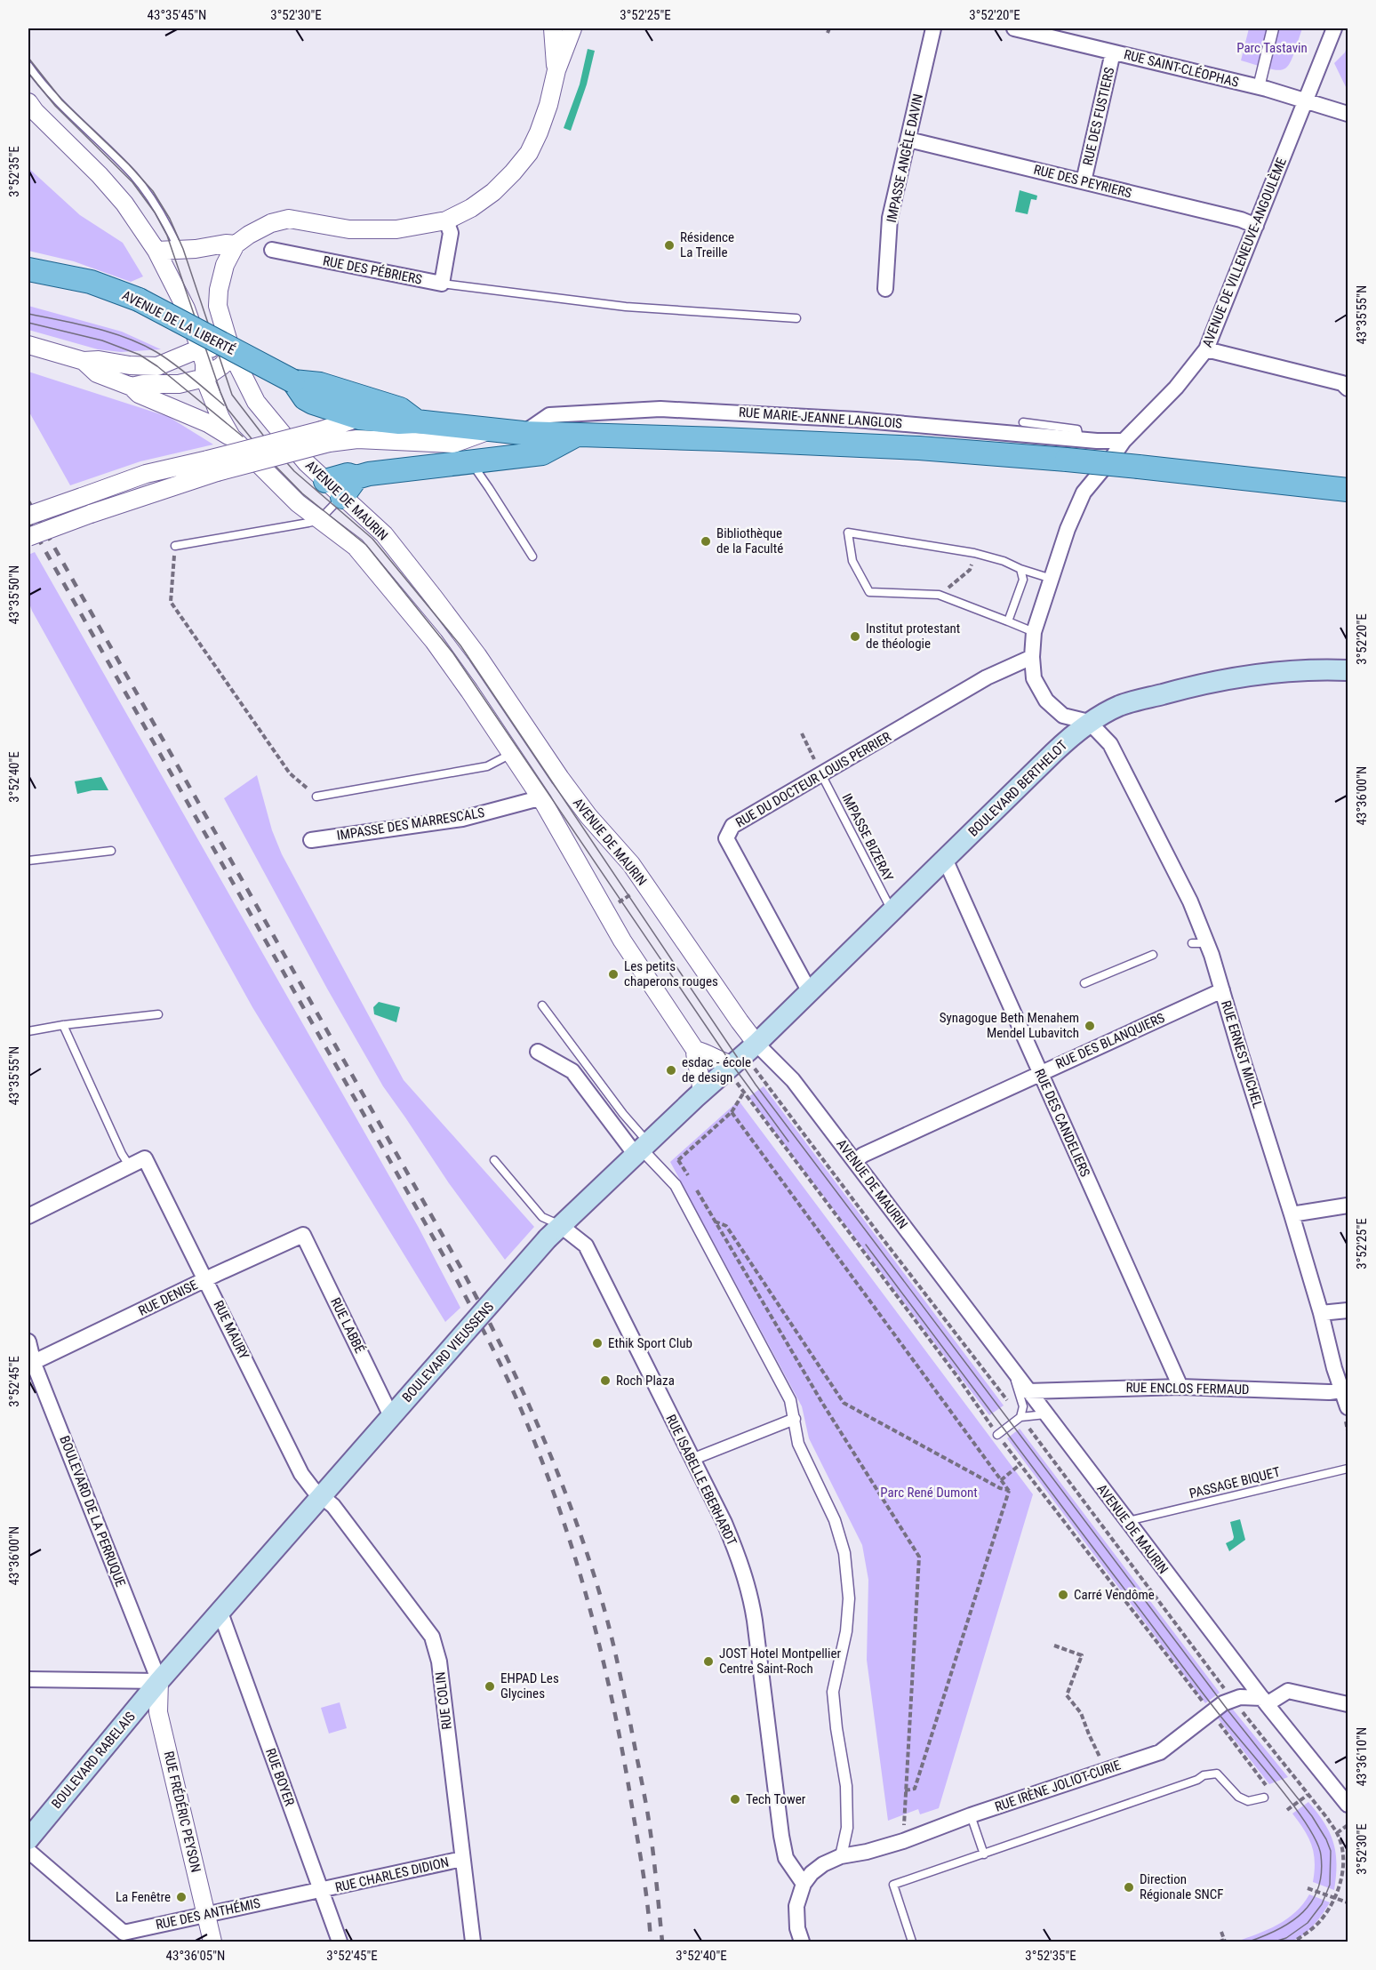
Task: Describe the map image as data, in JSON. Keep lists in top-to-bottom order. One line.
{"streets":{"main road":["AVENUE DE LA LIBERTÉ","BOULEVARD BERTHELOT","BOULEVARD VIEUSSENS","BOULEVARD RABELAIS"],"street":["RUE SAINT-CLÉOPHAS","RUE DES FUSTIERS","IMPASSE ANGÈLE DAVIN","RUE DES PEYRIERS","AVENUE DE VILLENEUVE-ANGOULÈME","RUE DES PÉBRIERS","RUE MARIE-JEANNE LANGLOIS","AVENUE DE MAURIN","RUE DU DOCTEUR LOUIS PERRIER","IMPASSE DES MARRESCALS","RUE DES BLANQUIERS","RUE ERNEST MICHEL","RUE DES CANDELIERS","RUE DENISE","RUE LABBÉ","RUE MAURY","RUE ENCLOS FERMAUD","RUE ISABELLE EBERHARDT","BOULEVARD DE LA PERRUQUE","RUE COLIN","RUE BOYER","RUE IRÈNE JOLIOT-CURIE","RUE FRÉDÉRIC PEYSON","RUE CHARLES DIDION","RUE DES ANTHÉMIS"],"lane":["IMPASSE BIZERAY","PASSAGE BIQUET"]},"crossings":[["RUE SAINT-CLÉOPHAS","RUE DES FUSTIERS"],["RUE SAINT-CLÉOPHAS","AVENUE DE VILLENEUVE-ANGOULÈME"],["RUE DES FUSTIERS","RUE DES PEYRIERS"],["IMPASSE ANGÈLE DAVIN","RUE DES PEYRIERS"],["RUE DES PEYRIERS","AVENUE DE VILLENEUVE-ANGOULÈME"],["AVENUE DE VILLENEUVE-ANGOULÈME","RUE MARIE-JEANNE LANGLOIS"],["AVENUE DE VILLENEUVE-ANGOULÈME","RUE DU DOCTEUR LOUIS PERRIER"],["AVENUE DE VILLENEUVE-ANGOULÈME","BOULEVARD BERTHELOT"],["AVENUE DE VILLENEUVE-ANGOULÈME","RUE ERNEST MICHEL"],["AVENUE DE LA LIBERTÉ","RUE MARIE-JEANNE LANGLOIS"],["AVENUE DE MAURIN","BOULEVARD BERTHELOT"],["AVENUE DE MAURIN","IMPASSE DES MARRESCALS"],["AVENUE DE MAURIN","RUE DES BLANQUIERS"],["AVENUE DE MAURIN","BOULEVARD VIEUSSENS"],["AVENUE DE MAURIN","RUE ENCLOS FERMAUD"],["AVENUE DE MAURIN","PASSAGE BIQUET"],["AVENUE DE MAURIN","RUE IRÈNE JOLIOT-CURIE"],["RUE DU DOCTEUR LOUIS PERRIER","BOULEVARD BERTHELOT"],["RUE DU DOCTEUR LOUIS PERRIER","IMPASSE BIZERAY"],["BOULEVARD BERTHELOT","IMPASSE BIZERAY"],["BOULEVARD BERTHELOT","RUE ERNEST MICHEL"],["BOULEVARD BERTHELOT","RUE DES CANDELIERS"],["BOULEVARD BERTHELOT","BOULEVARD VIEUSSENS"],["RUE DES BLANQUIERS","RUE ERNEST MICHEL"],["RUE DES BLANQUIERS","RUE DES CANDELIERS"],["RUE ERNEST MICHEL","RUE ENCLOS FERMAUD"],["RUE DES CANDELIERS","RUE ENCLOS FERMAUD"],["RUE DENISE","RUE LABBÉ"],["RUE DENISE","RUE MAURY"],["RUE DENISE","BOULEVARD DE LA PERRUQUE"],["RUE LABBÉ","BOULEVARD VIEUSSENS"],["RUE MAURY","BOULEVARD VIEUSSENS"],["RUE MAURY","RUE COLIN"],["BOULEVARD VIEUSSENS","RUE ISABELLE EBERHARDT"],["BOULEVARD VIEUSSENS","BOULEVARD DE LA PERRUQUE"],["BOULEVARD VIEUSSENS","RUE COLIN"],["BOULEVARD VIEUSSENS","BOULEVARD RABELAIS"],["BOULEVARD VIEUSSENS","RUE BOYER"],["BOULEVARD VIEUSSENS","RUE FRÉDÉRIC PEYSON"],["BOULEVARD DE LA PERRUQUE","BOULEVARD RABELAIS"],["BOULEVARD DE LA PERRUQUE","RUE FRÉDÉRIC PEYSON"],["RUE COLIN","RUE CHARLES DIDION"],["BOULEVARD RABELAIS","RUE FRÉDÉRIC PEYSON"],["RUE BOYER","RUE CHARLES DIDION"],["RUE BOYER","RUE DES ANTHÉMIS"],["RUE FRÉDÉRIC PEYSON","RUE DES ANTHÉMIS"],["RUE CHARLES DIDION","RUE DES ANTHÉMIS"]],"parks":["Parc Tastavin","Parc René Dumont"],"places":["Résidence La Treille","Bibliothèque de la Faculté","Institut protestant de théologie","Les petits chaperons rouges","Synagogue Beth Menahem Mendel Lubavitch","esdac - école de design","Ethik Sport Club","Roch Plaza","Carré Vendôme","JOST Hotel Montpellier Centre Saint-Roch","EHPAD Les Glycines","Tech Tower","Direction Régionale SNCF","La Fenêtre"],"coordinates":["43°35'45\"N","3°52'30\"E","3°52'25\"E","3°52'20\"E","3°52'35\"E","43°35'55\"N","43°35'50\"N","3°52'40\"E","43°36'00\"N","3°52'45\"E","43°36'10\"N","43°36'05\"N"]}
